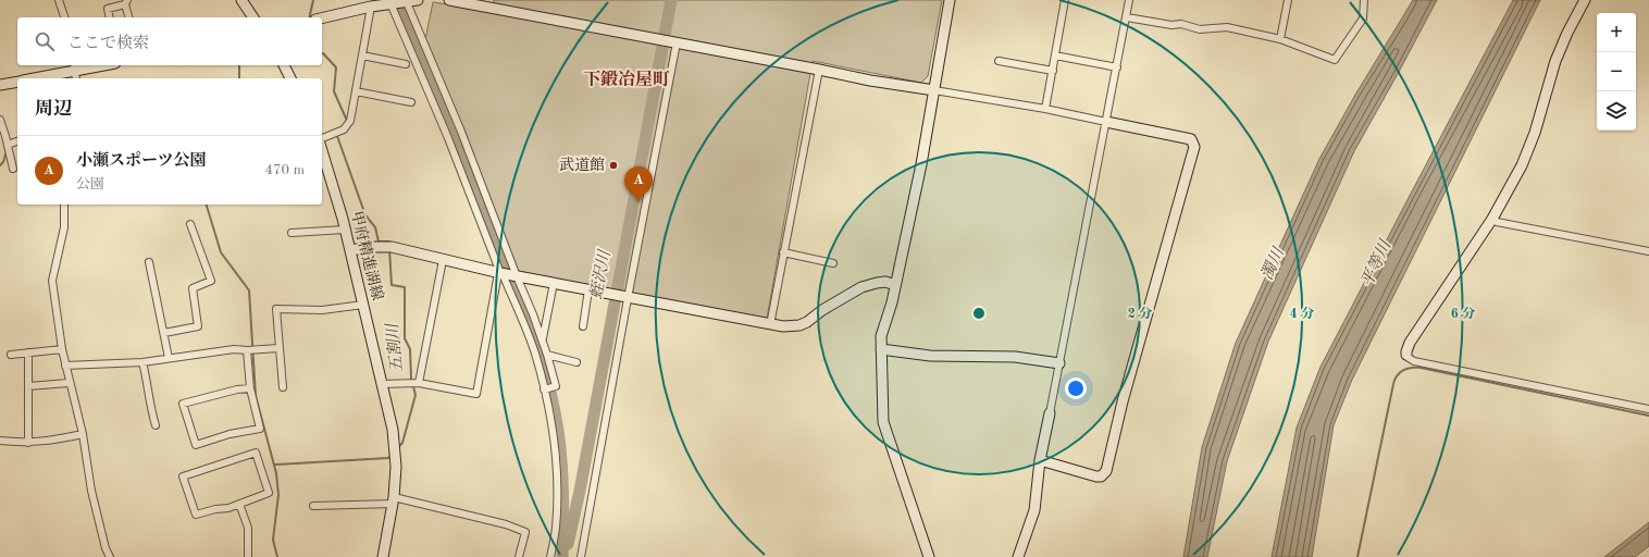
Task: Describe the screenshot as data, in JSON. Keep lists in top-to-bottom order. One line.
{"streets":{"street":["甲府精進湖線"]},"districts":["下鍛冶屋町"],"water":["濁川","平等川","蛭沢川","五割川"],"places":["武道館"],"page":{"map_buttons":["+","−"],"search":"ここで検索","heading":"周辺","list":[{"mark":"A","name":"小瀬スポーツ公園","note":"公園","value":"470 m"}],"pins":"A"},"rings":["2 分","4 分","6 分"]}
